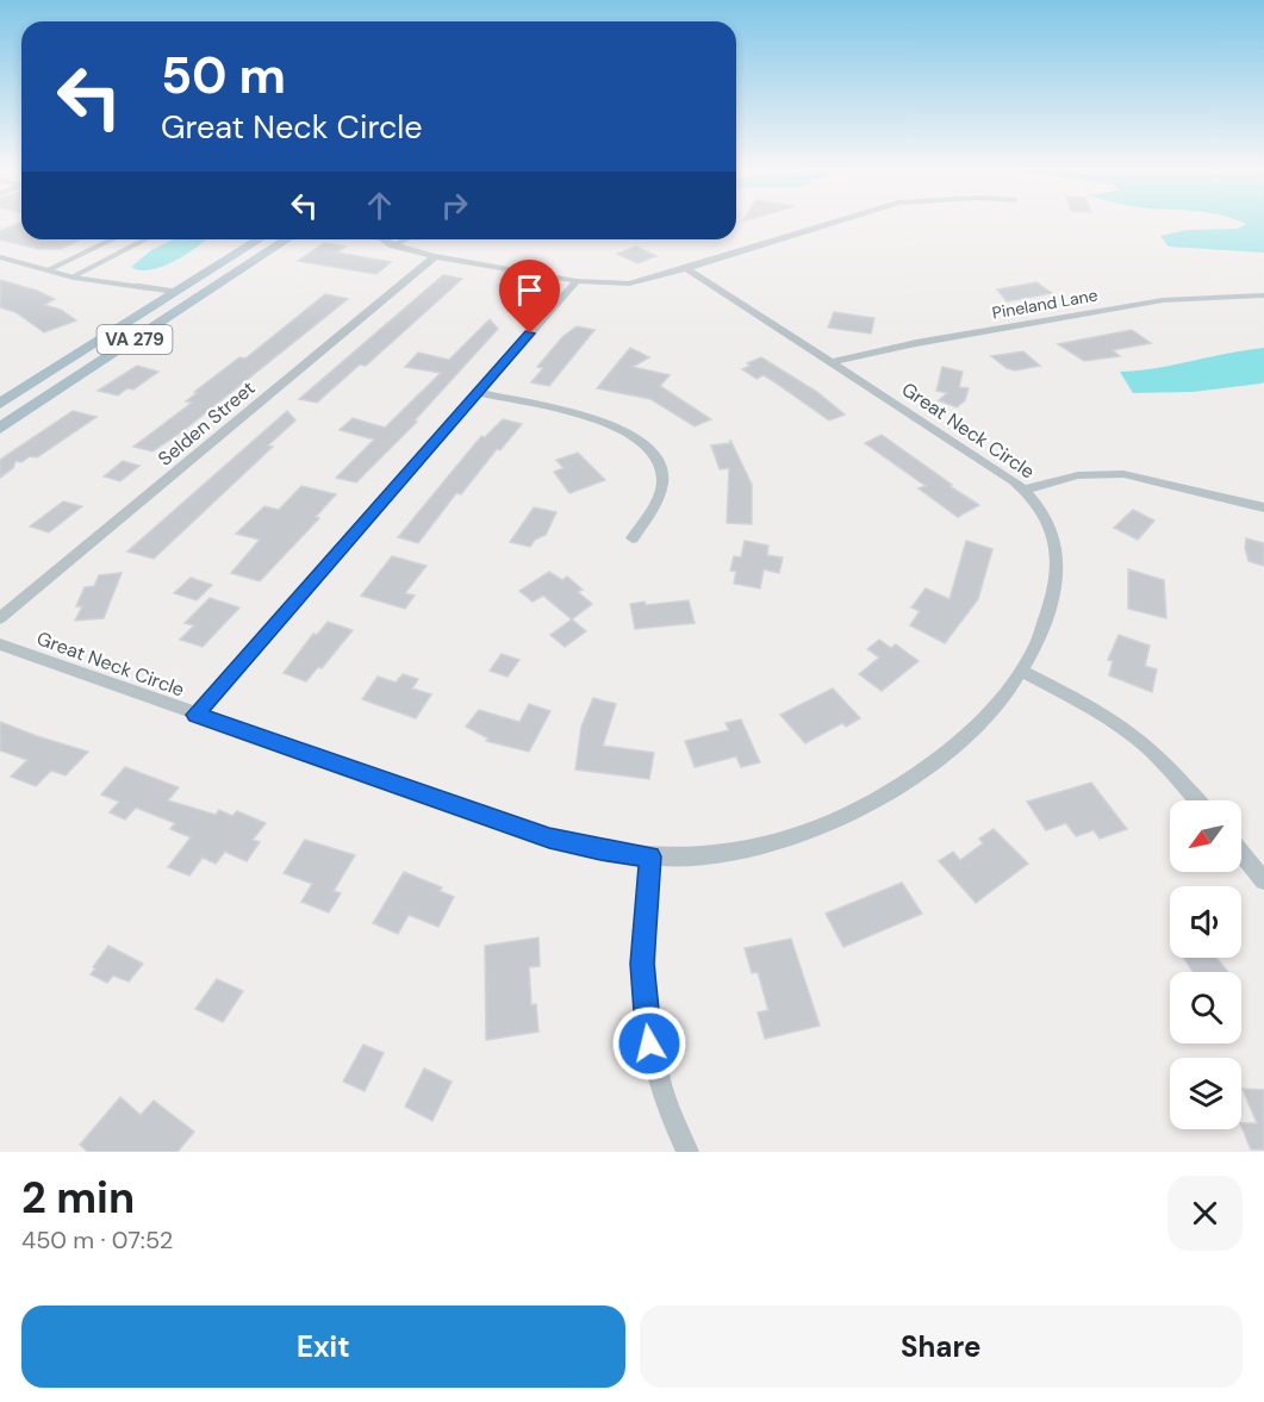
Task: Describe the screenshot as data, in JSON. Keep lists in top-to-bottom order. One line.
{"streets":{"main road":["VA 279"],"street":["Pineland Lane","Selden Street","Great Neck Circle"]},"crossings":[["Pineland Lane","Great Neck Circle"]],"north":"bottom left","page":{"turn":["50 m","Great Neck Circle"],"heading":["2 min","450 m · 07:52"],"buttons":["Exit","Share"]}}
